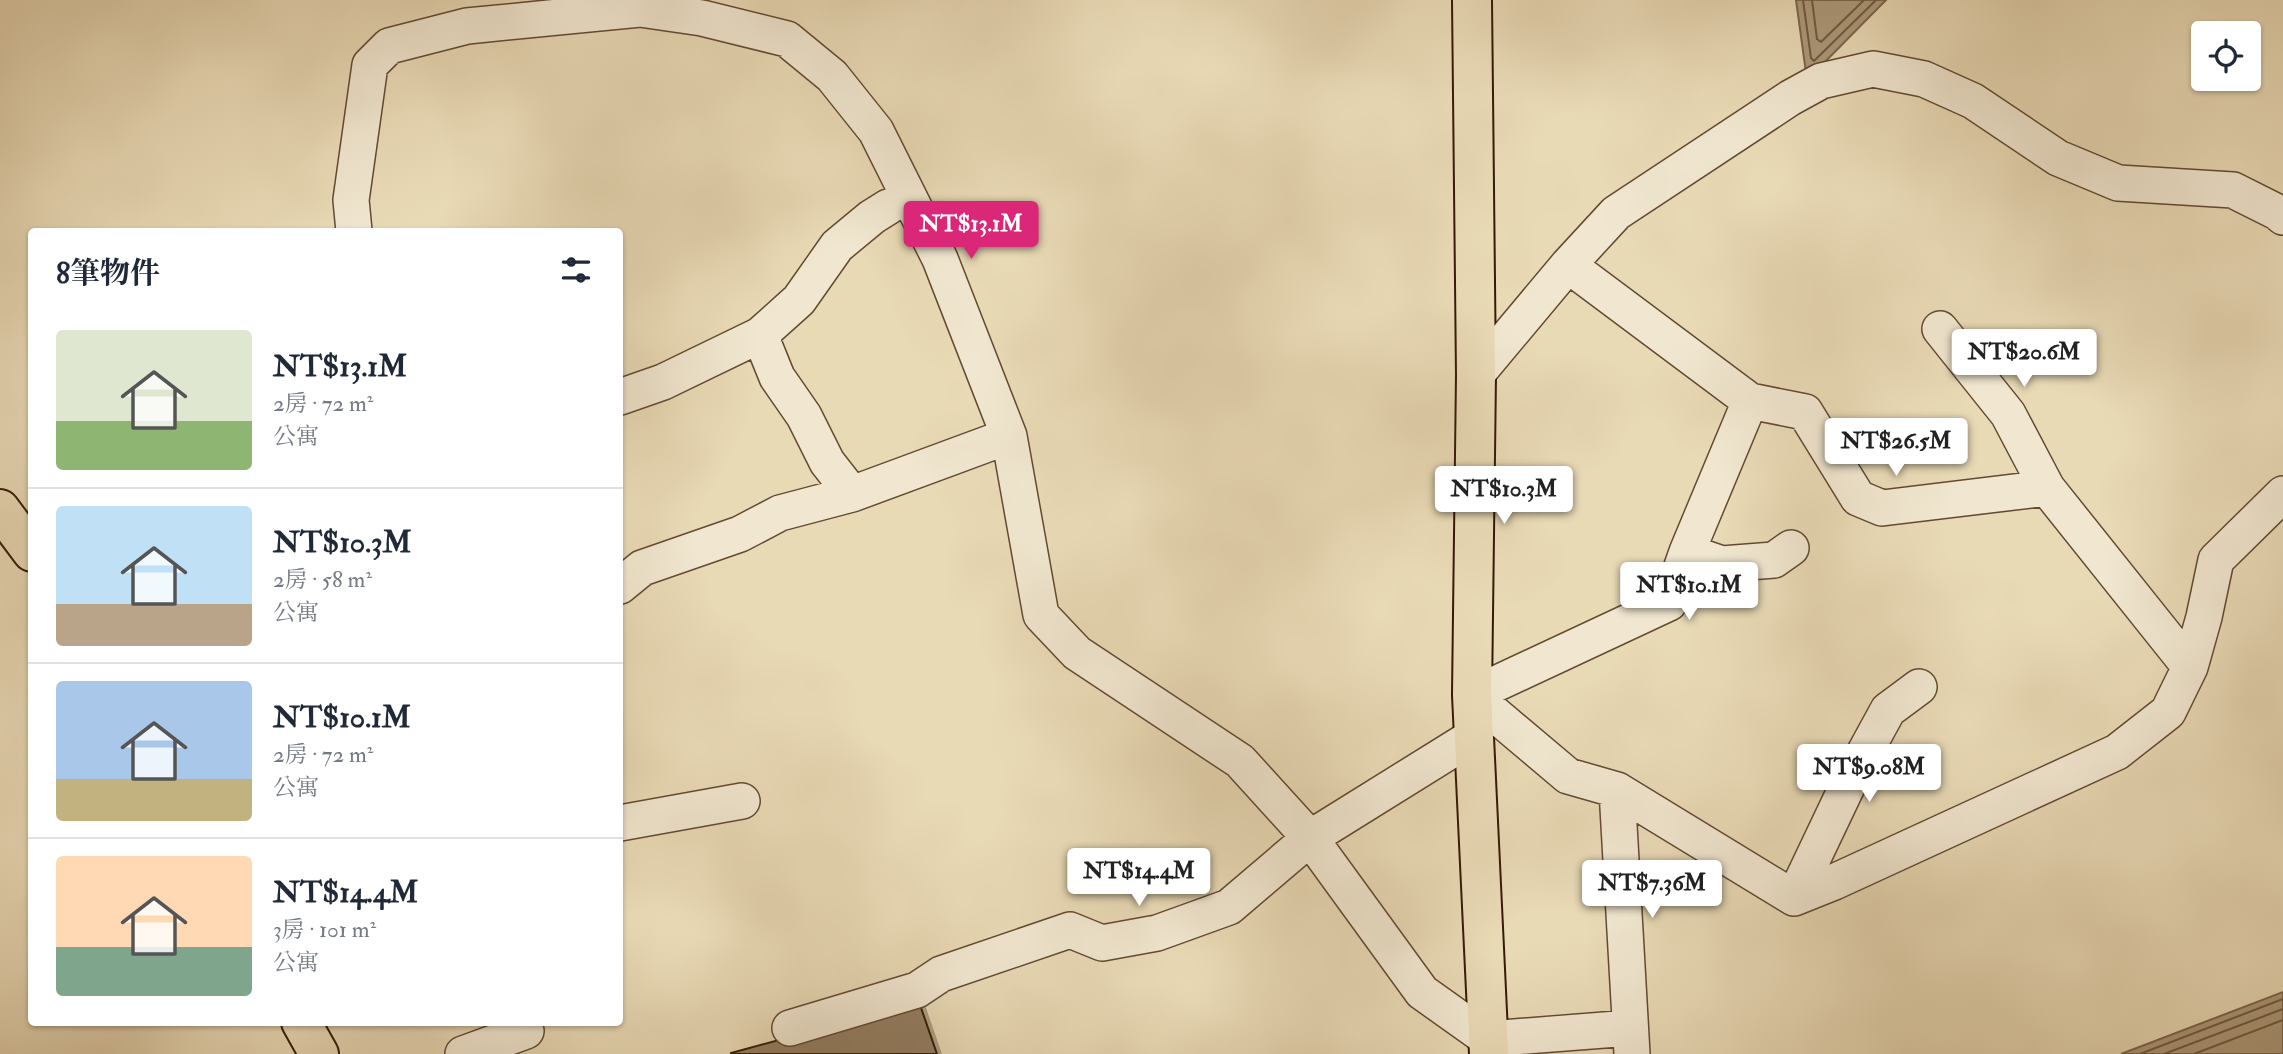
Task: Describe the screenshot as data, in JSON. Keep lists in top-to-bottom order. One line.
{"page":{"price":["NT$13.1M","NT$20.6M","NT$26.5M","NT$10.3M","NT$10.1M","NT$9.08M","NT$14.4M","NT$7.36M"],"heading":"8筆物件","list":[{"name":"NT$13.1M","note":"2房 · 72 m² · 公寓"},{"name":"NT$10.3M","note":"2房 · 58 m² · 公寓"},{"name":"NT$10.1M","note":"2房 · 72 m² · 公寓"},{"name":"NT$14.4M","note":"3房 · 101 m² · 公寓"}]}}
